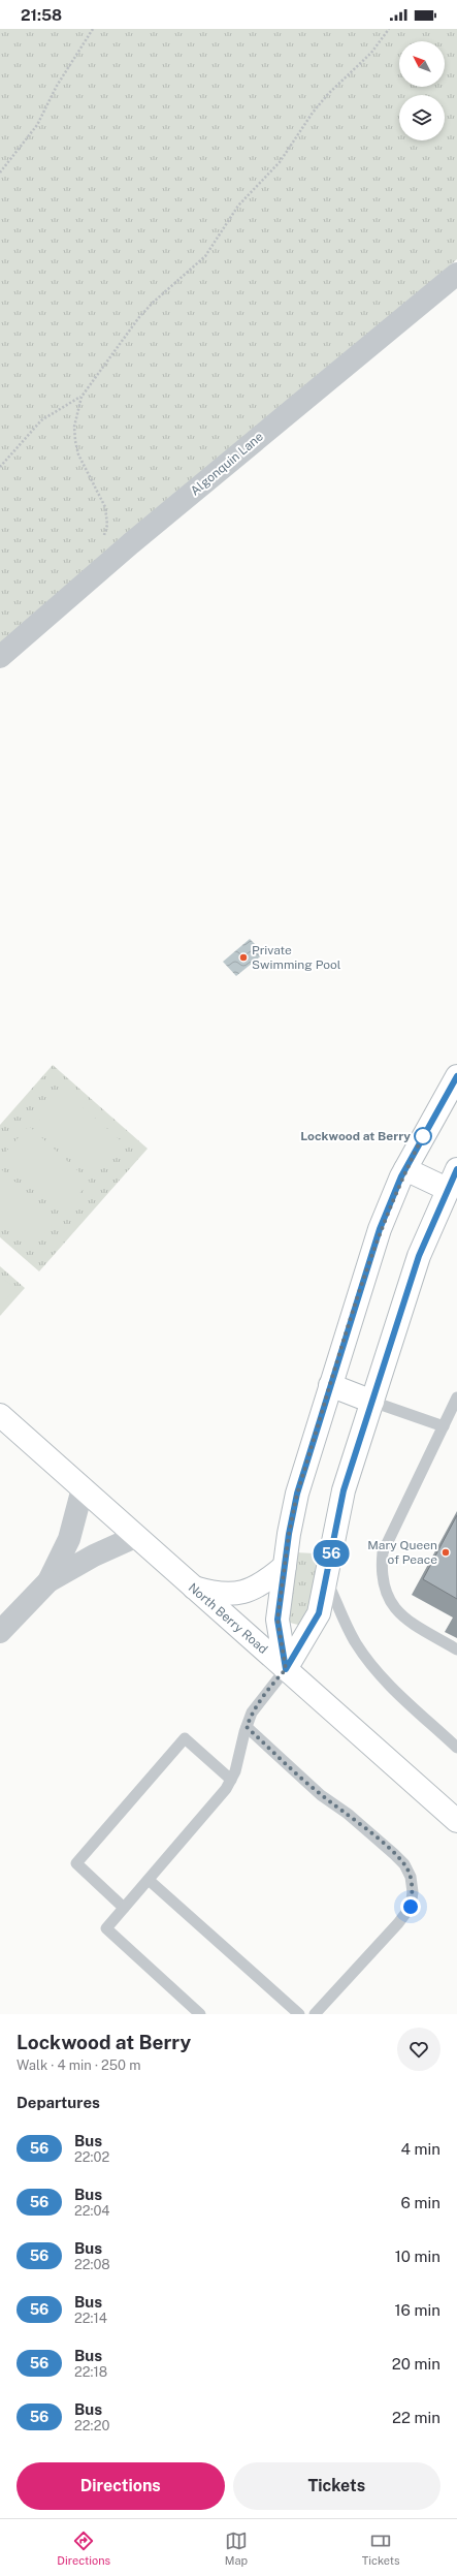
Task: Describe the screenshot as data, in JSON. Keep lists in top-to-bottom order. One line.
{"streets":{"main road":["North Berry Road"],"street":["Algonquin Lane"]},"places":["Private Swimming Pool","Lockwood at Berry","Mary Queen of Peace"],"lines":["bus line 56"],"north":"top left","page":{"status":"21:58","on_map":"56","heading":[["Lockwood at Berry","Walk · 4 min · 250 m"],"Departures"],"list":[{"mark":"56","name":"Bus","note":"22:02","value":"4 min"},{"mark":"56","name":"Bus","note":"22:04","value":"6 min"},{"mark":"56","name":"Bus","note":"22:08","value":"10 min"},{"mark":"56","name":"Bus","note":"22:14","value":"16 min"},{"mark":"56","name":"Bus","note":"22:18","value":"20 min"},{"mark":"56","name":"Bus","note":"22:20","value":"22 min"}],"buttons":["Directions","Tickets"],"tabs":["Directions","Map","Tickets"]}}
